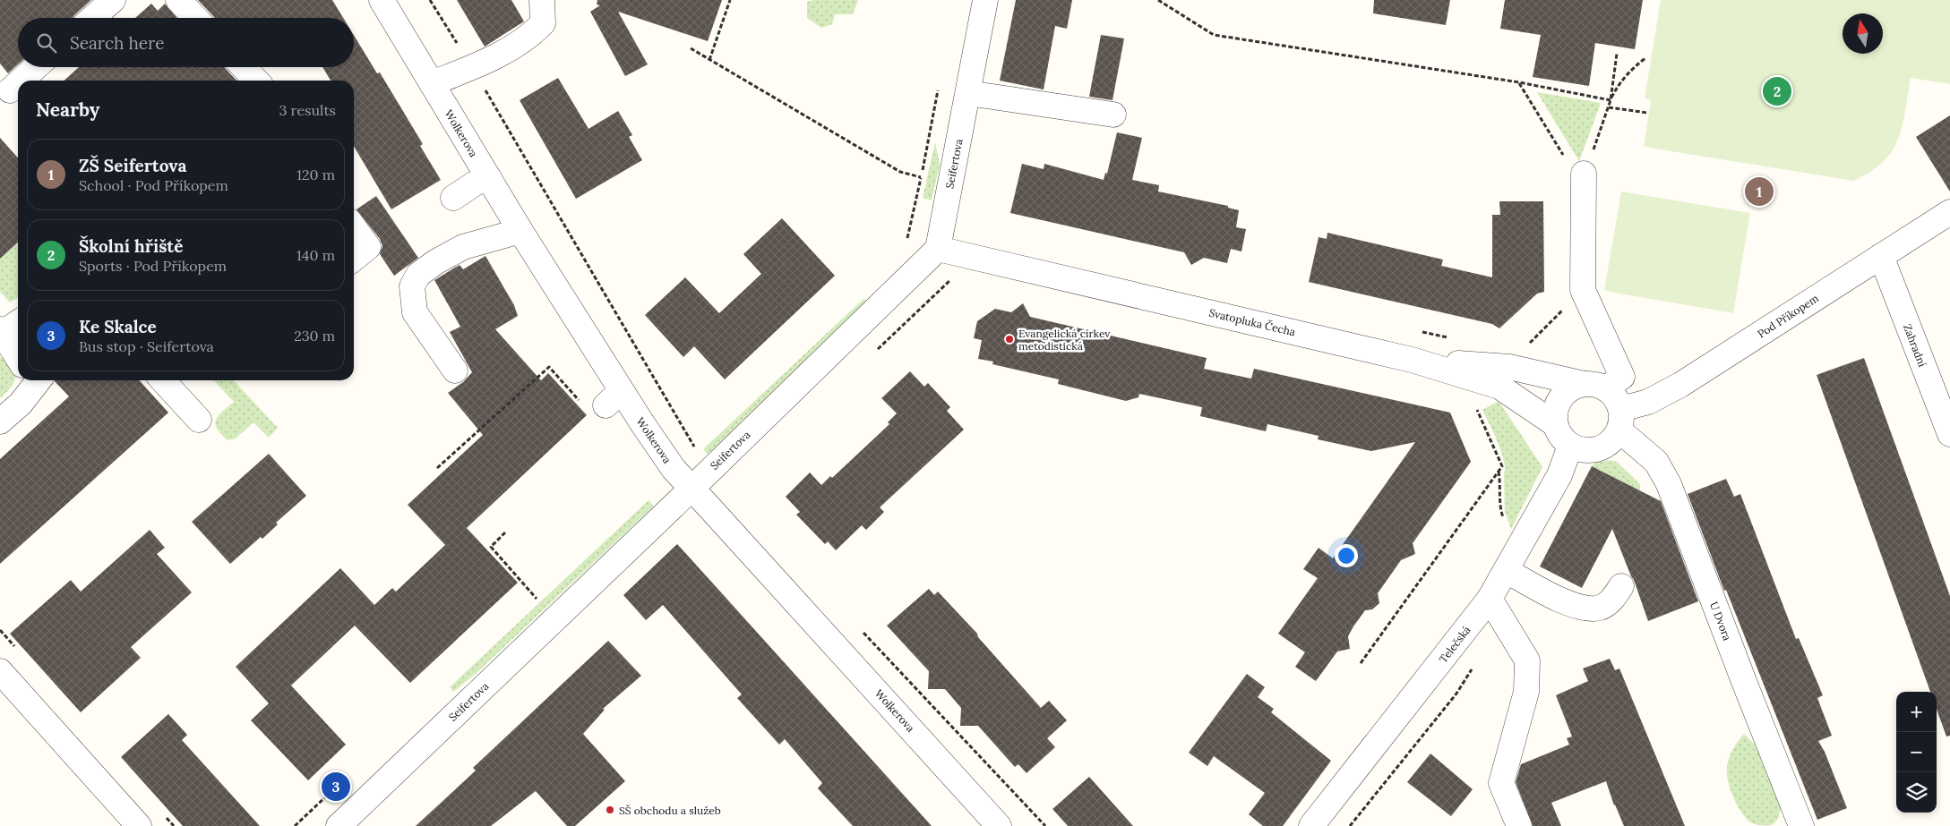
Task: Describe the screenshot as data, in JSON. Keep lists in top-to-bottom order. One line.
{"streets":{"street":["Wolkerova","Seifertova","Pod Příkopem","Svatopluka Čecha","Zahradní","U Dvora","Telečská"]},"crossings":[["Wolkerova","Seifertova"],["Seifertova","Svatopluka Čecha"],["Pod Příkopem","Svatopluka Čecha"],["Pod Příkopem","Zahradní"],["Pod Příkopem","U Dvora"],["Pod Příkopem","Telečská"],["Svatopluka Čecha","U Dvora"],["Svatopluka Čecha","Telečská"],["U Dvora","Telečská"]],"places":["Evangelická církev metodistická","SŠ obchodu a služeb"],"north":"top","page":{"search":"Search here","pins":["2","1","3"],"heading":["Nearby","3 results"],"list":[{"mark":"1","name":"ZŠ Seifertova","note":"School · Pod Příkopem","value":"120 m"},{"mark":"2","name":"Školní hřiště","note":"Sports · Pod Příkopem","value":"140 m"},{"mark":"3","name":"Ke Skalce","note":"Bus stop · Seifertova","value":"230 m"}],"map_buttons":["+","−"]}}
